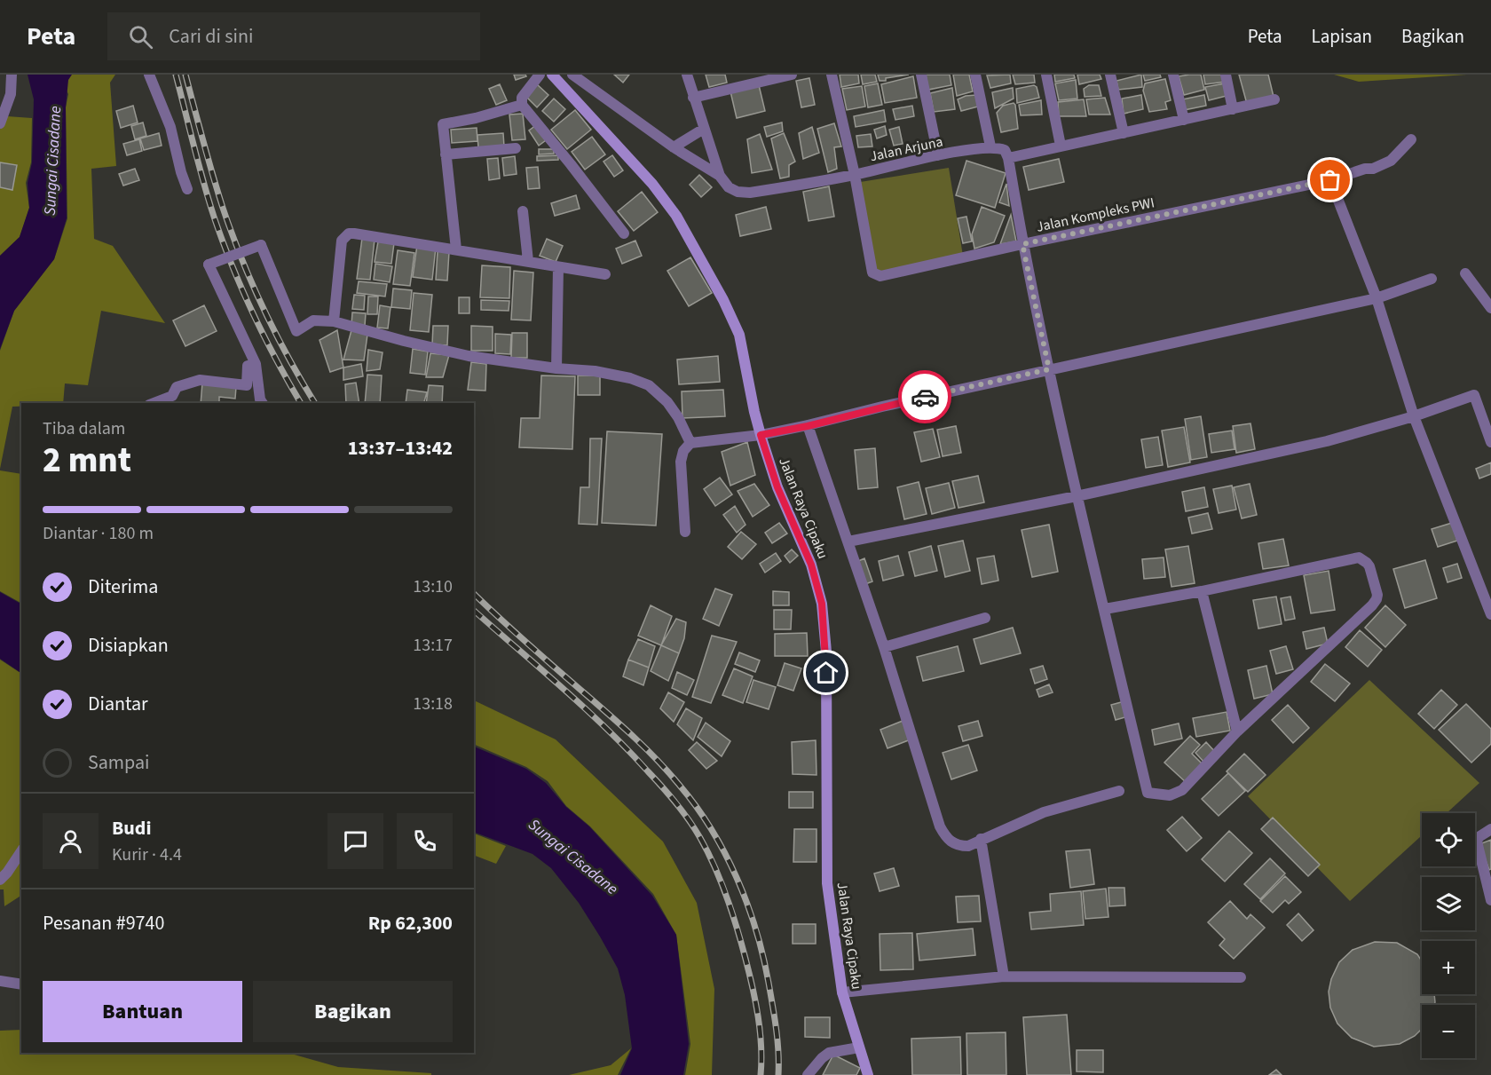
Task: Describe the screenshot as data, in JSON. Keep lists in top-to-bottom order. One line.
{"streets":{"street":["Jalan Arjuna","Jalan Kompleks PWI","Jalan Raya Cipaku"]},"crossings":[["Jalan Arjuna","Jalan Kompleks PWI"]],"water":["Sungai Cisadane"],"page":{"header":"Peta","search":"Cari di sini","nav":["Peta","Lapisan","Bagikan"],"heading":["2 mnt","Tiba dalam","13:37–13:42"],"panel":["Budi","Kurir · 4.4","Pesanan #9740","Rp 62,300"],"bar":"Diantar · 180 m","list":[["Diterima","13:10"],["Disiapkan","13:17"],["Diantar","13:18"],"Sampai"],"map_buttons":["+","−"],"buttons":["Bantuan","Bagikan"]}}
